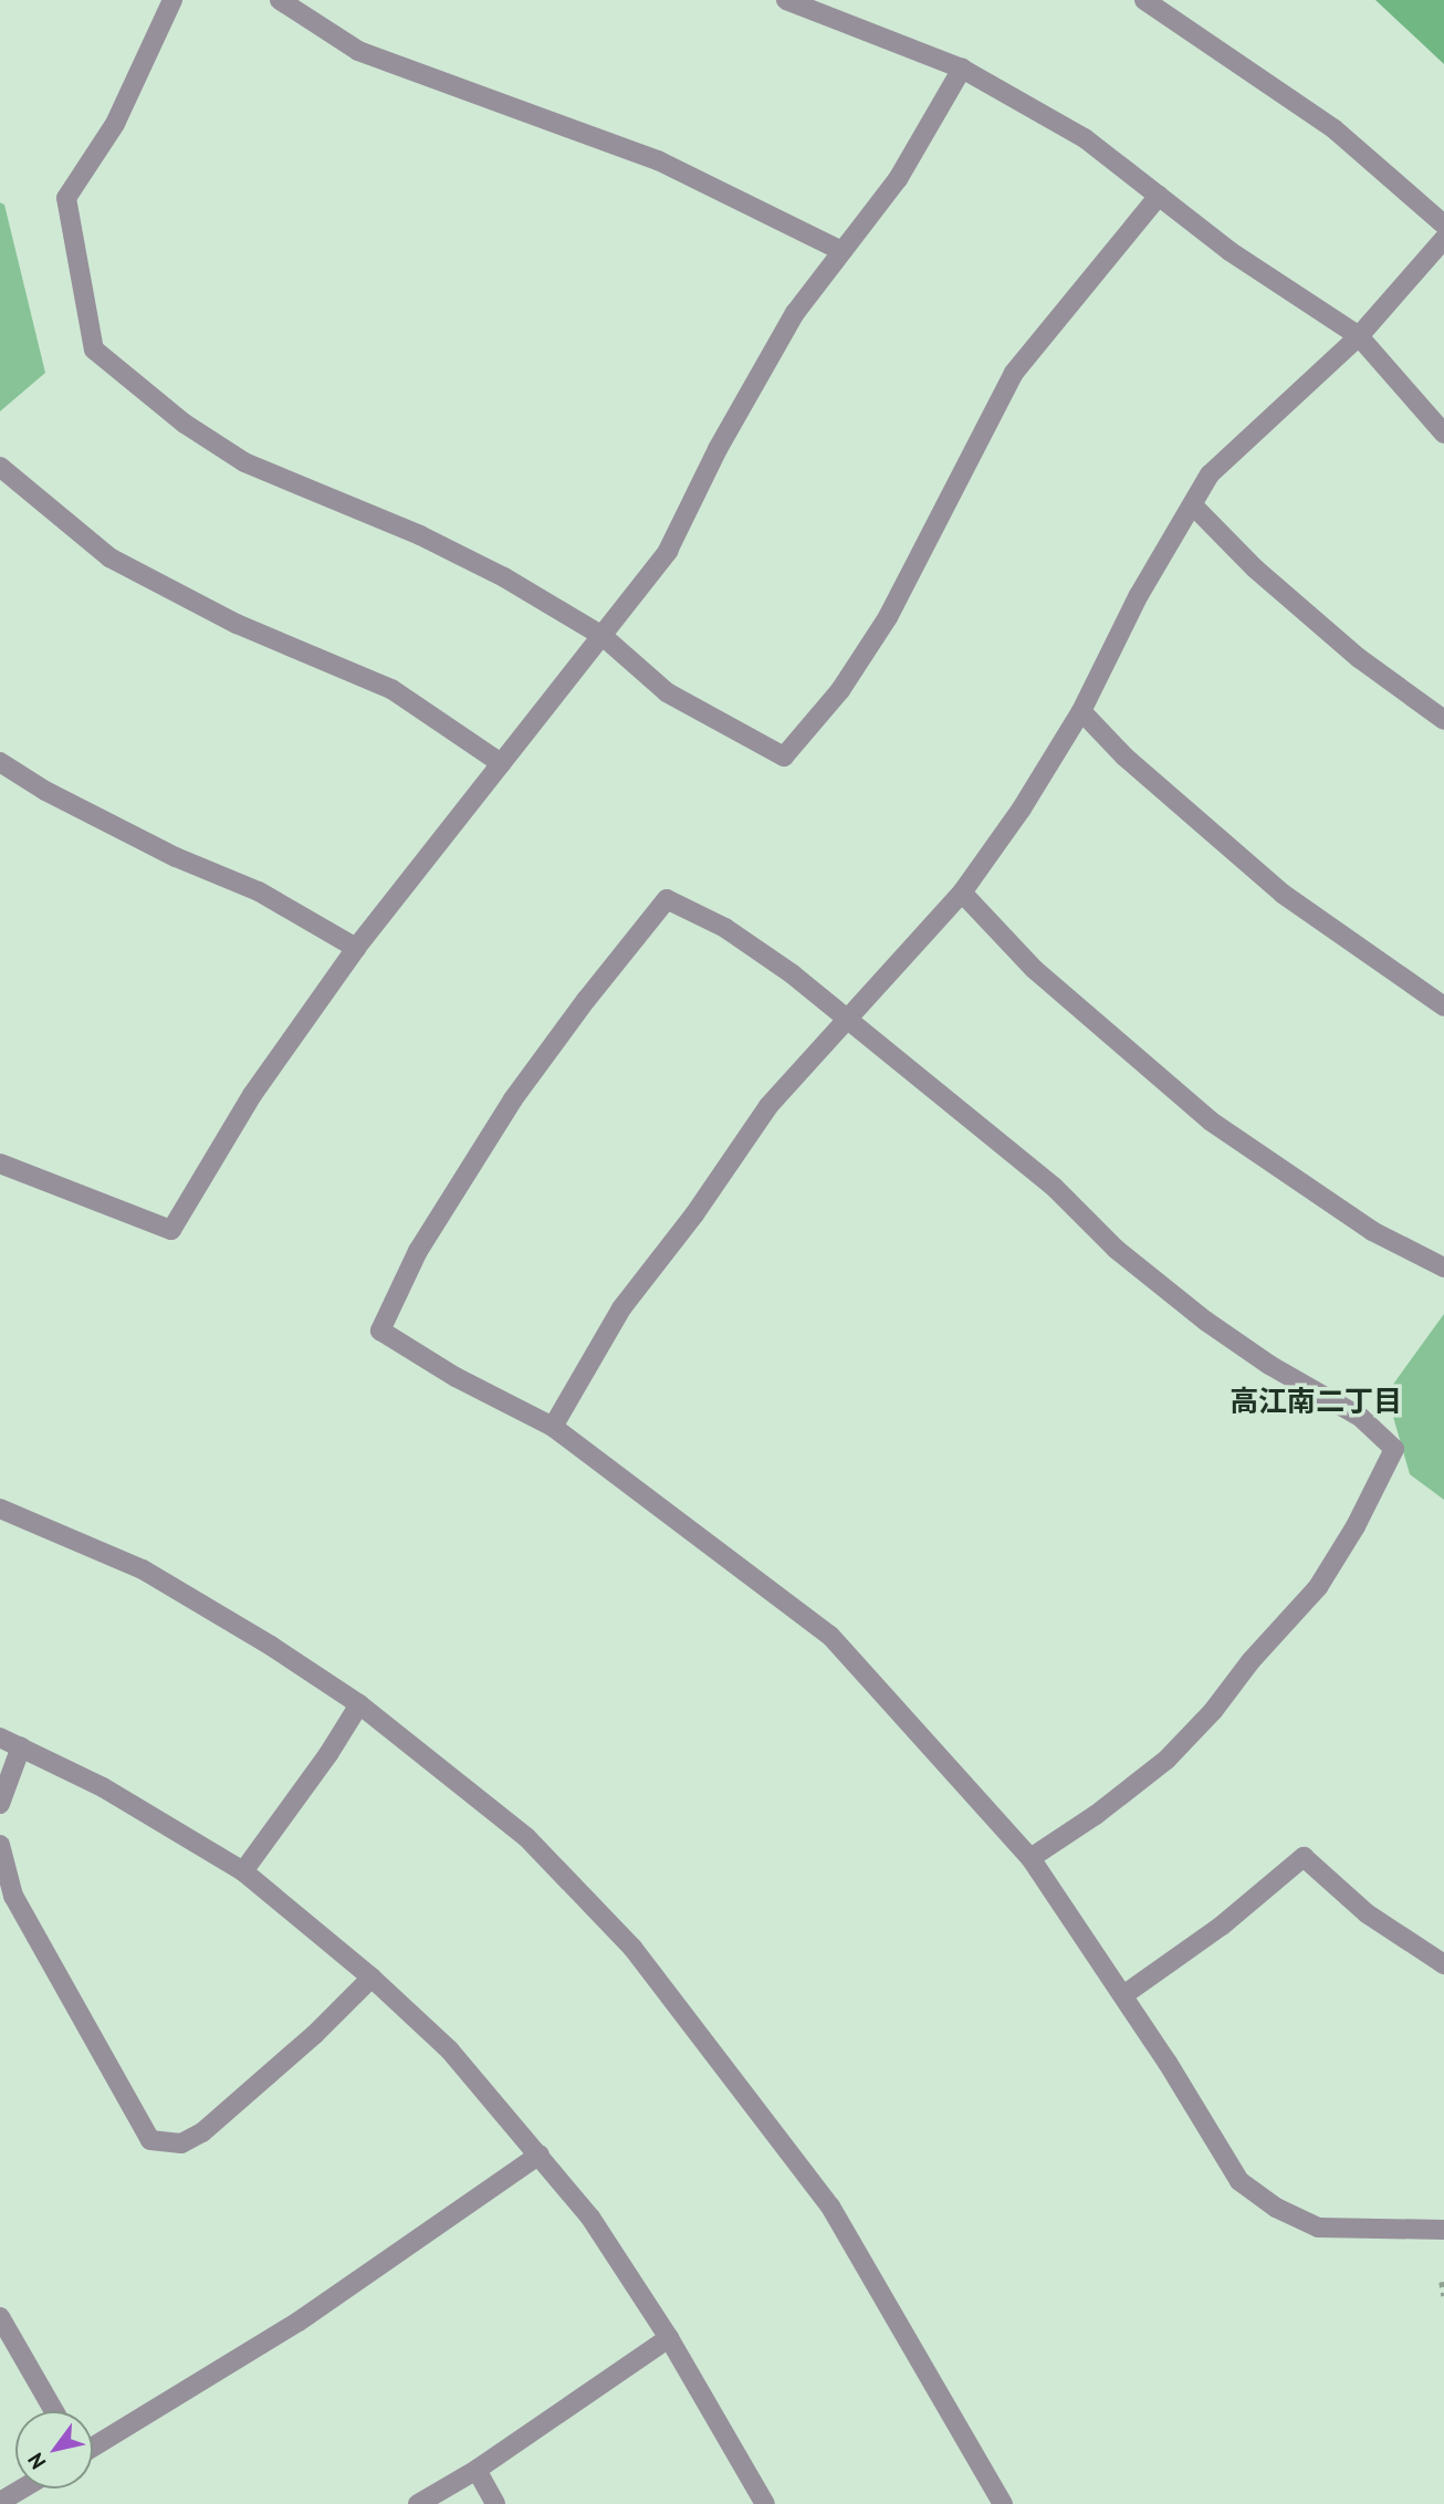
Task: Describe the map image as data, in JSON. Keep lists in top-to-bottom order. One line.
{"districts":["高江南二丁目"],"north":"bottom left"}
